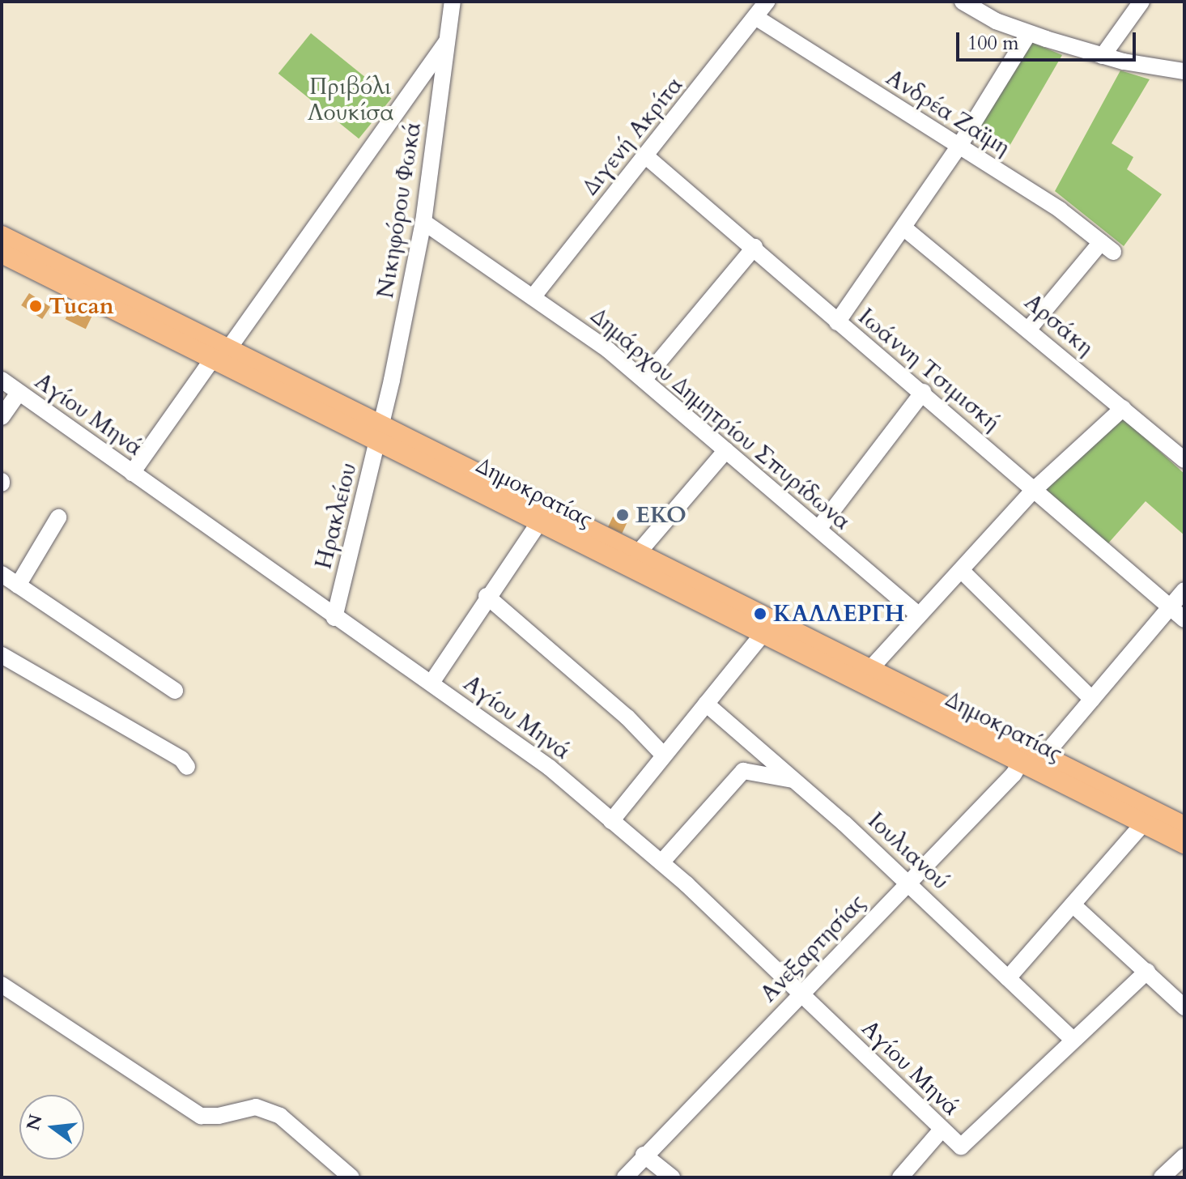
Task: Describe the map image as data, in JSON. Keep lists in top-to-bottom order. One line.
{"streets":{"main road":["Δημοκρατίας"],"street":["Ανδρέα Ζαϊμη","Διγενή Ακρίτα","Νικηφόρου Φωκά","Αρσάκη","Ιωάννη Τσιμισκή","Αγίου Μηνά","Δημάρχου Δημητρίου Σπυρίδωνα","Ηρακλείου","Ιουλιανού","Ανεξαρτησίας"]},"crossings":[["Ανδρέα Ζαϊμη","Διγενή Ακρίτα"],["Ανδρέα Ζαϊμη","Αρσάκη"],["Διγενή Ακρίτα","Ιωάννη Τσιμισκή"],["Διγενή Ακρίτα","Δημάρχου Δημητρίου Σπυρίδωνα"],["Νικηφόρου Φωκά","Δημάρχου Δημητρίου Σπυρίδωνα"],["Νικηφόρου Φωκά","Δημοκρατίας"],["Νικηφόρου Φωκά","Ηρακλείου"],["Ιωάννη Τσιμισκή","Ανεξαρτησίας"],["Αγίου Μηνά","Ηρακλείου"],["Αγίου Μηνά","Ιουλιανού"],["Αγίου Μηνά","Ανεξαρτησίας"],["Δημοκρατίας","Ηρακλείου"],["Δημοκρατίας","Ανεξαρτησίας"],["Ιουλιανού","Ανεξαρτησίας"]],"parks":["Πριβόλι Λουκίσα"],"places":["Tucan","EKO","ΚΑΛΛΕΡΓΗ"],"scale_bar":"100 m","north":"left"}
